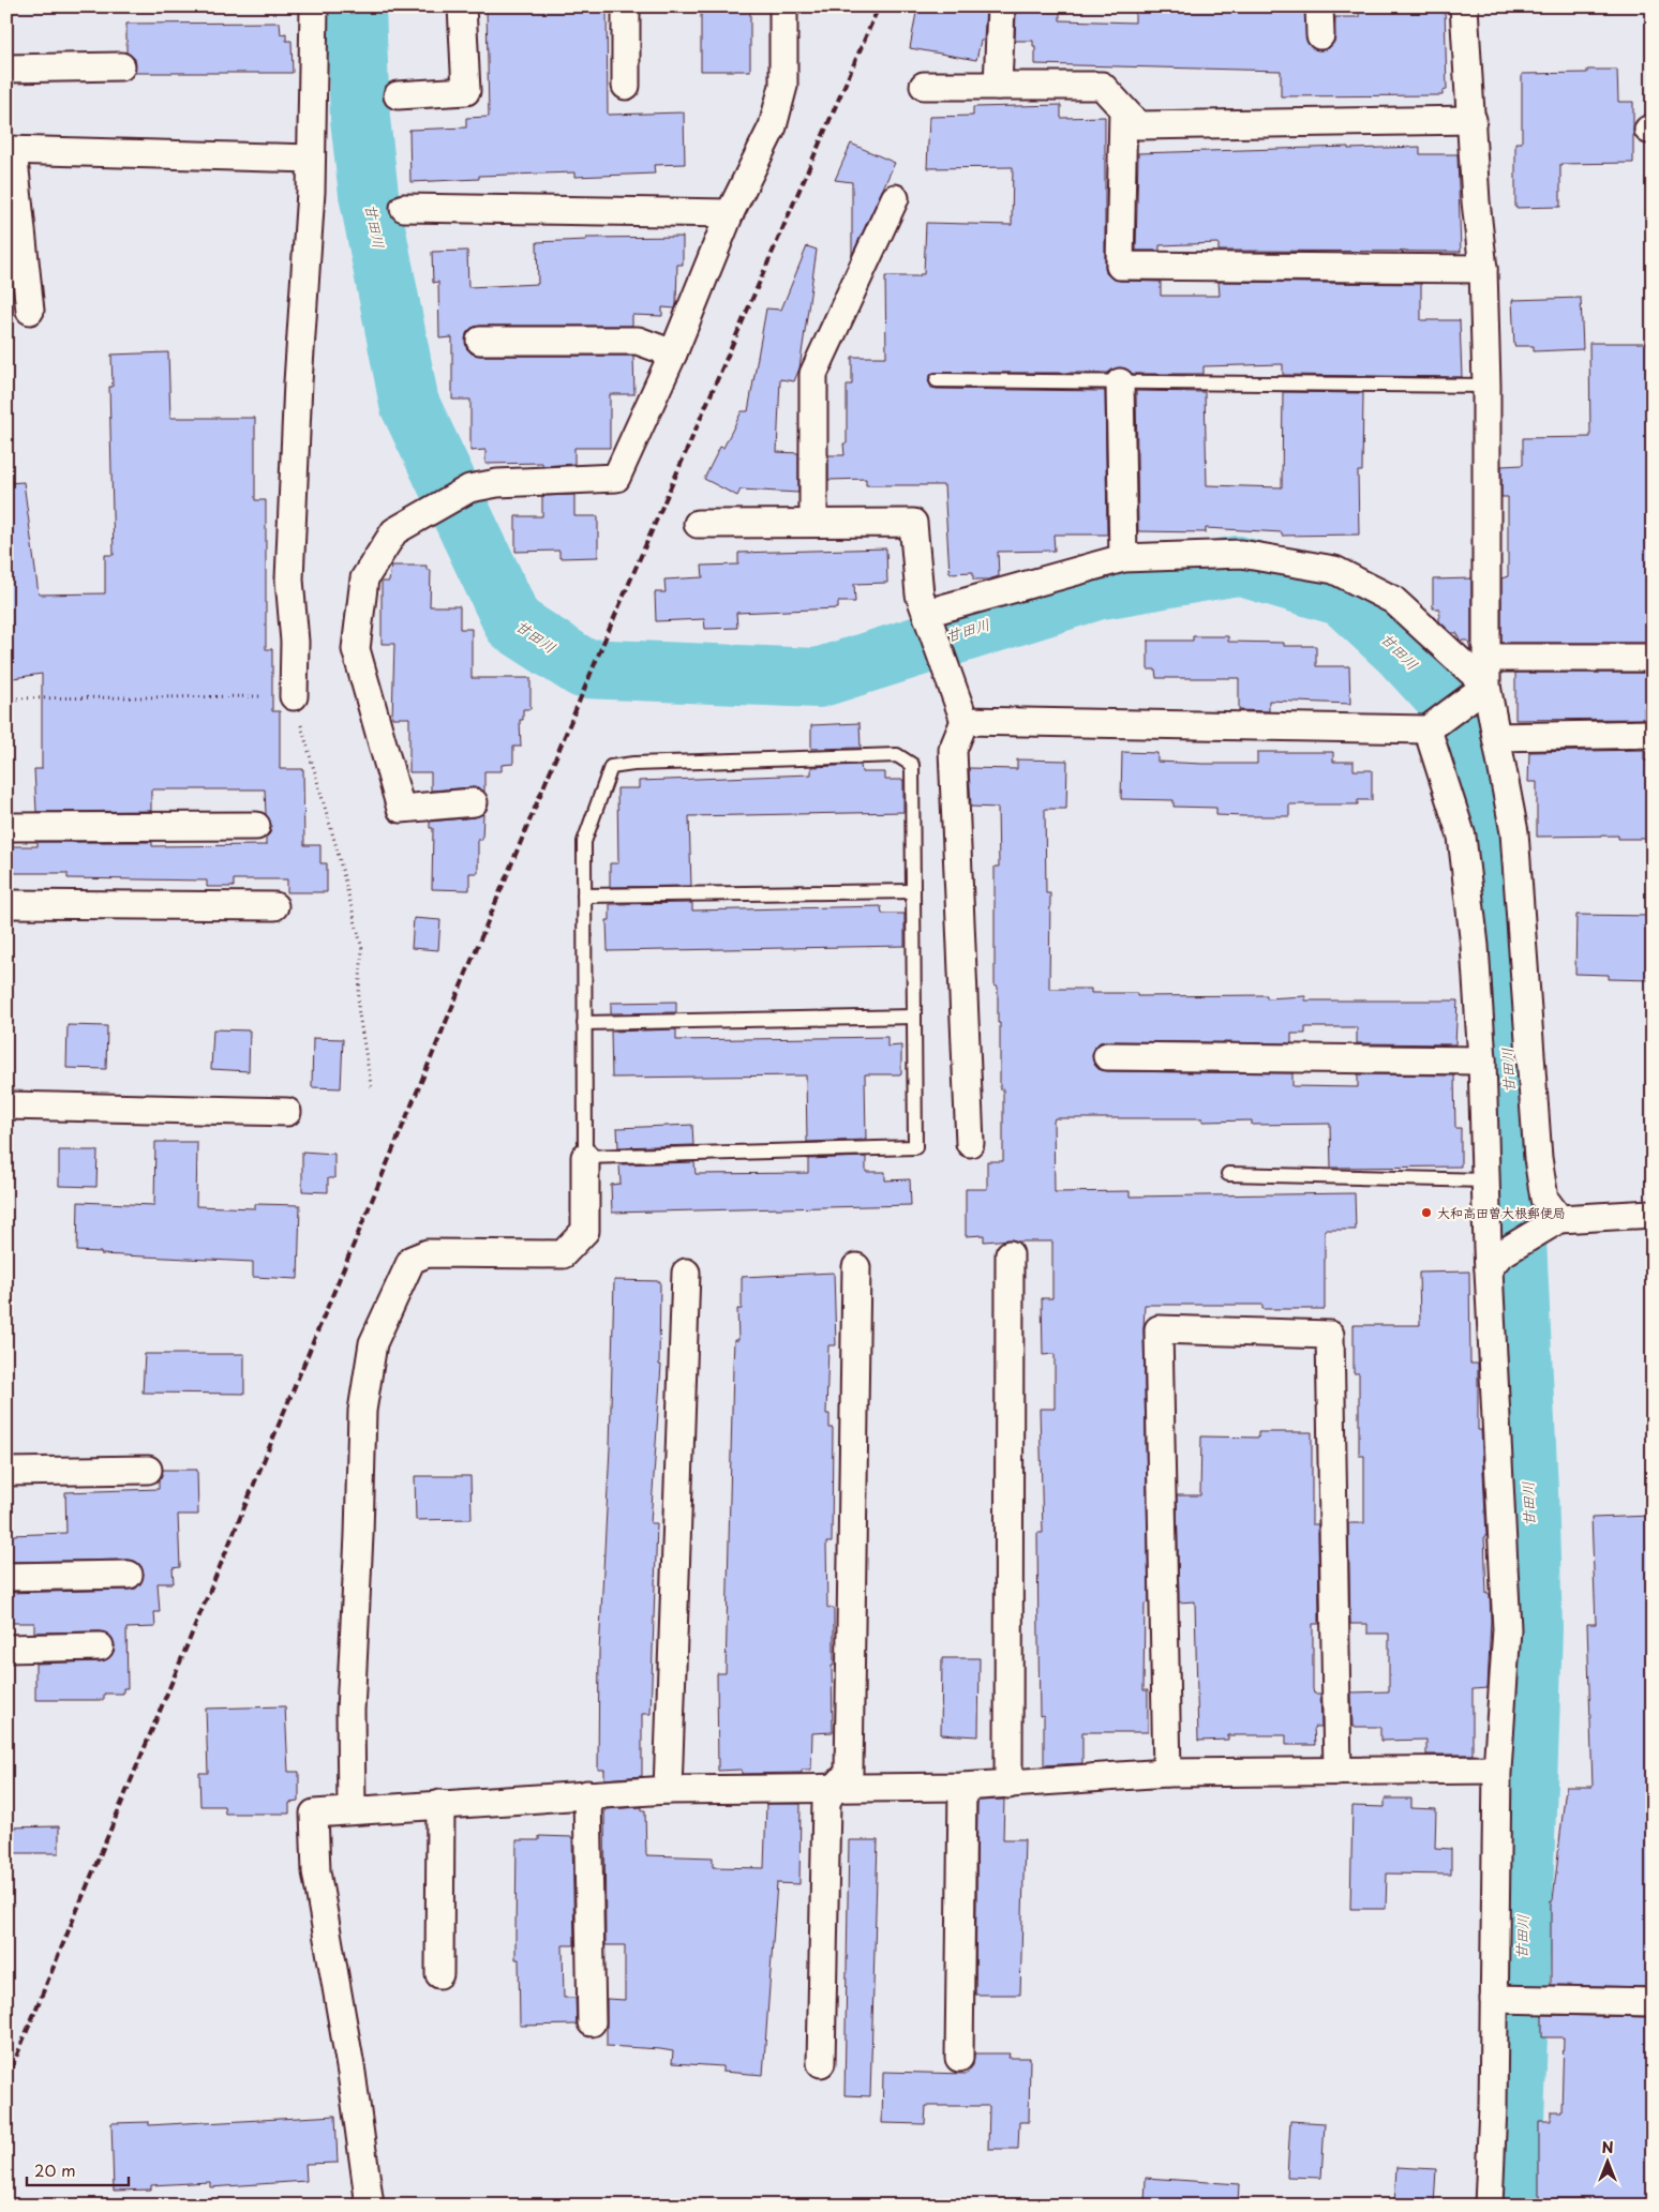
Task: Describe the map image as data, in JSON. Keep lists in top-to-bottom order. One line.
{"water":["甘田川"],"places":["大和高田曽大根郵便局"],"scale_bar":"20 m","north":"top"}
